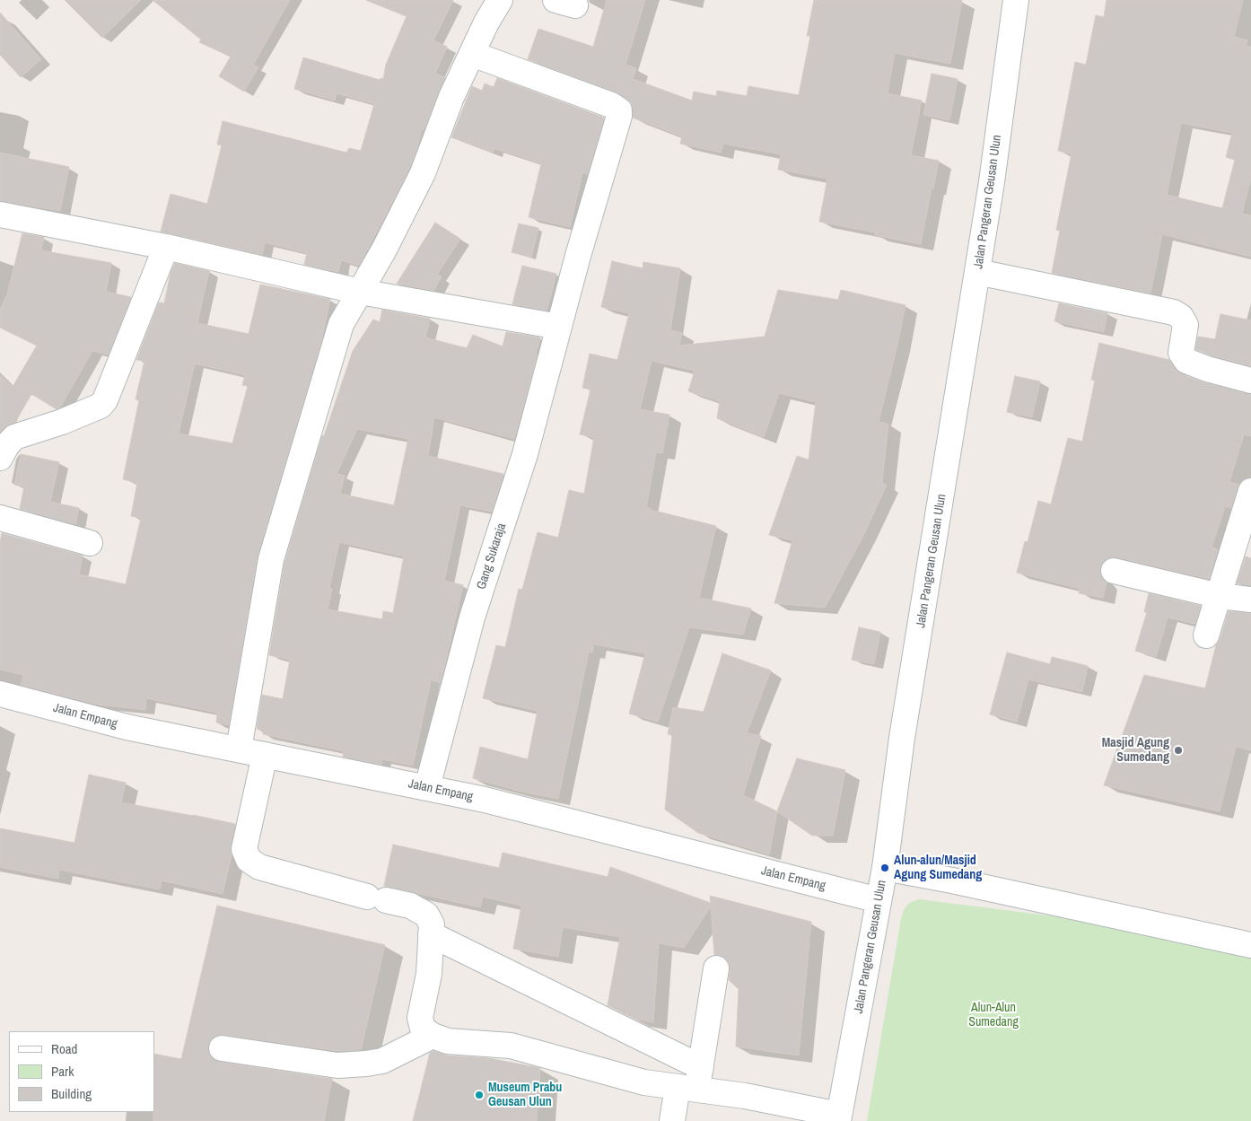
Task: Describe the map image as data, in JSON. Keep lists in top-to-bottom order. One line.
{"streets":{"street":["Jalan Pangeran Geusan Ulun","Gang Sukaraja","Jalan Empang"]},"crossings":[["Jalan Pangeran Geusan Ulun","Jalan Empang"],["Gang Sukaraja","Jalan Empang"]],"parks":["Alun-Alun Sumedang"],"places":["Masjid Agung Sumedang","Alun-alun/Masjid Agung Sumedang","Museum Prabu Geusan Ulun"],"legend":["Road","Park","Building"]}
